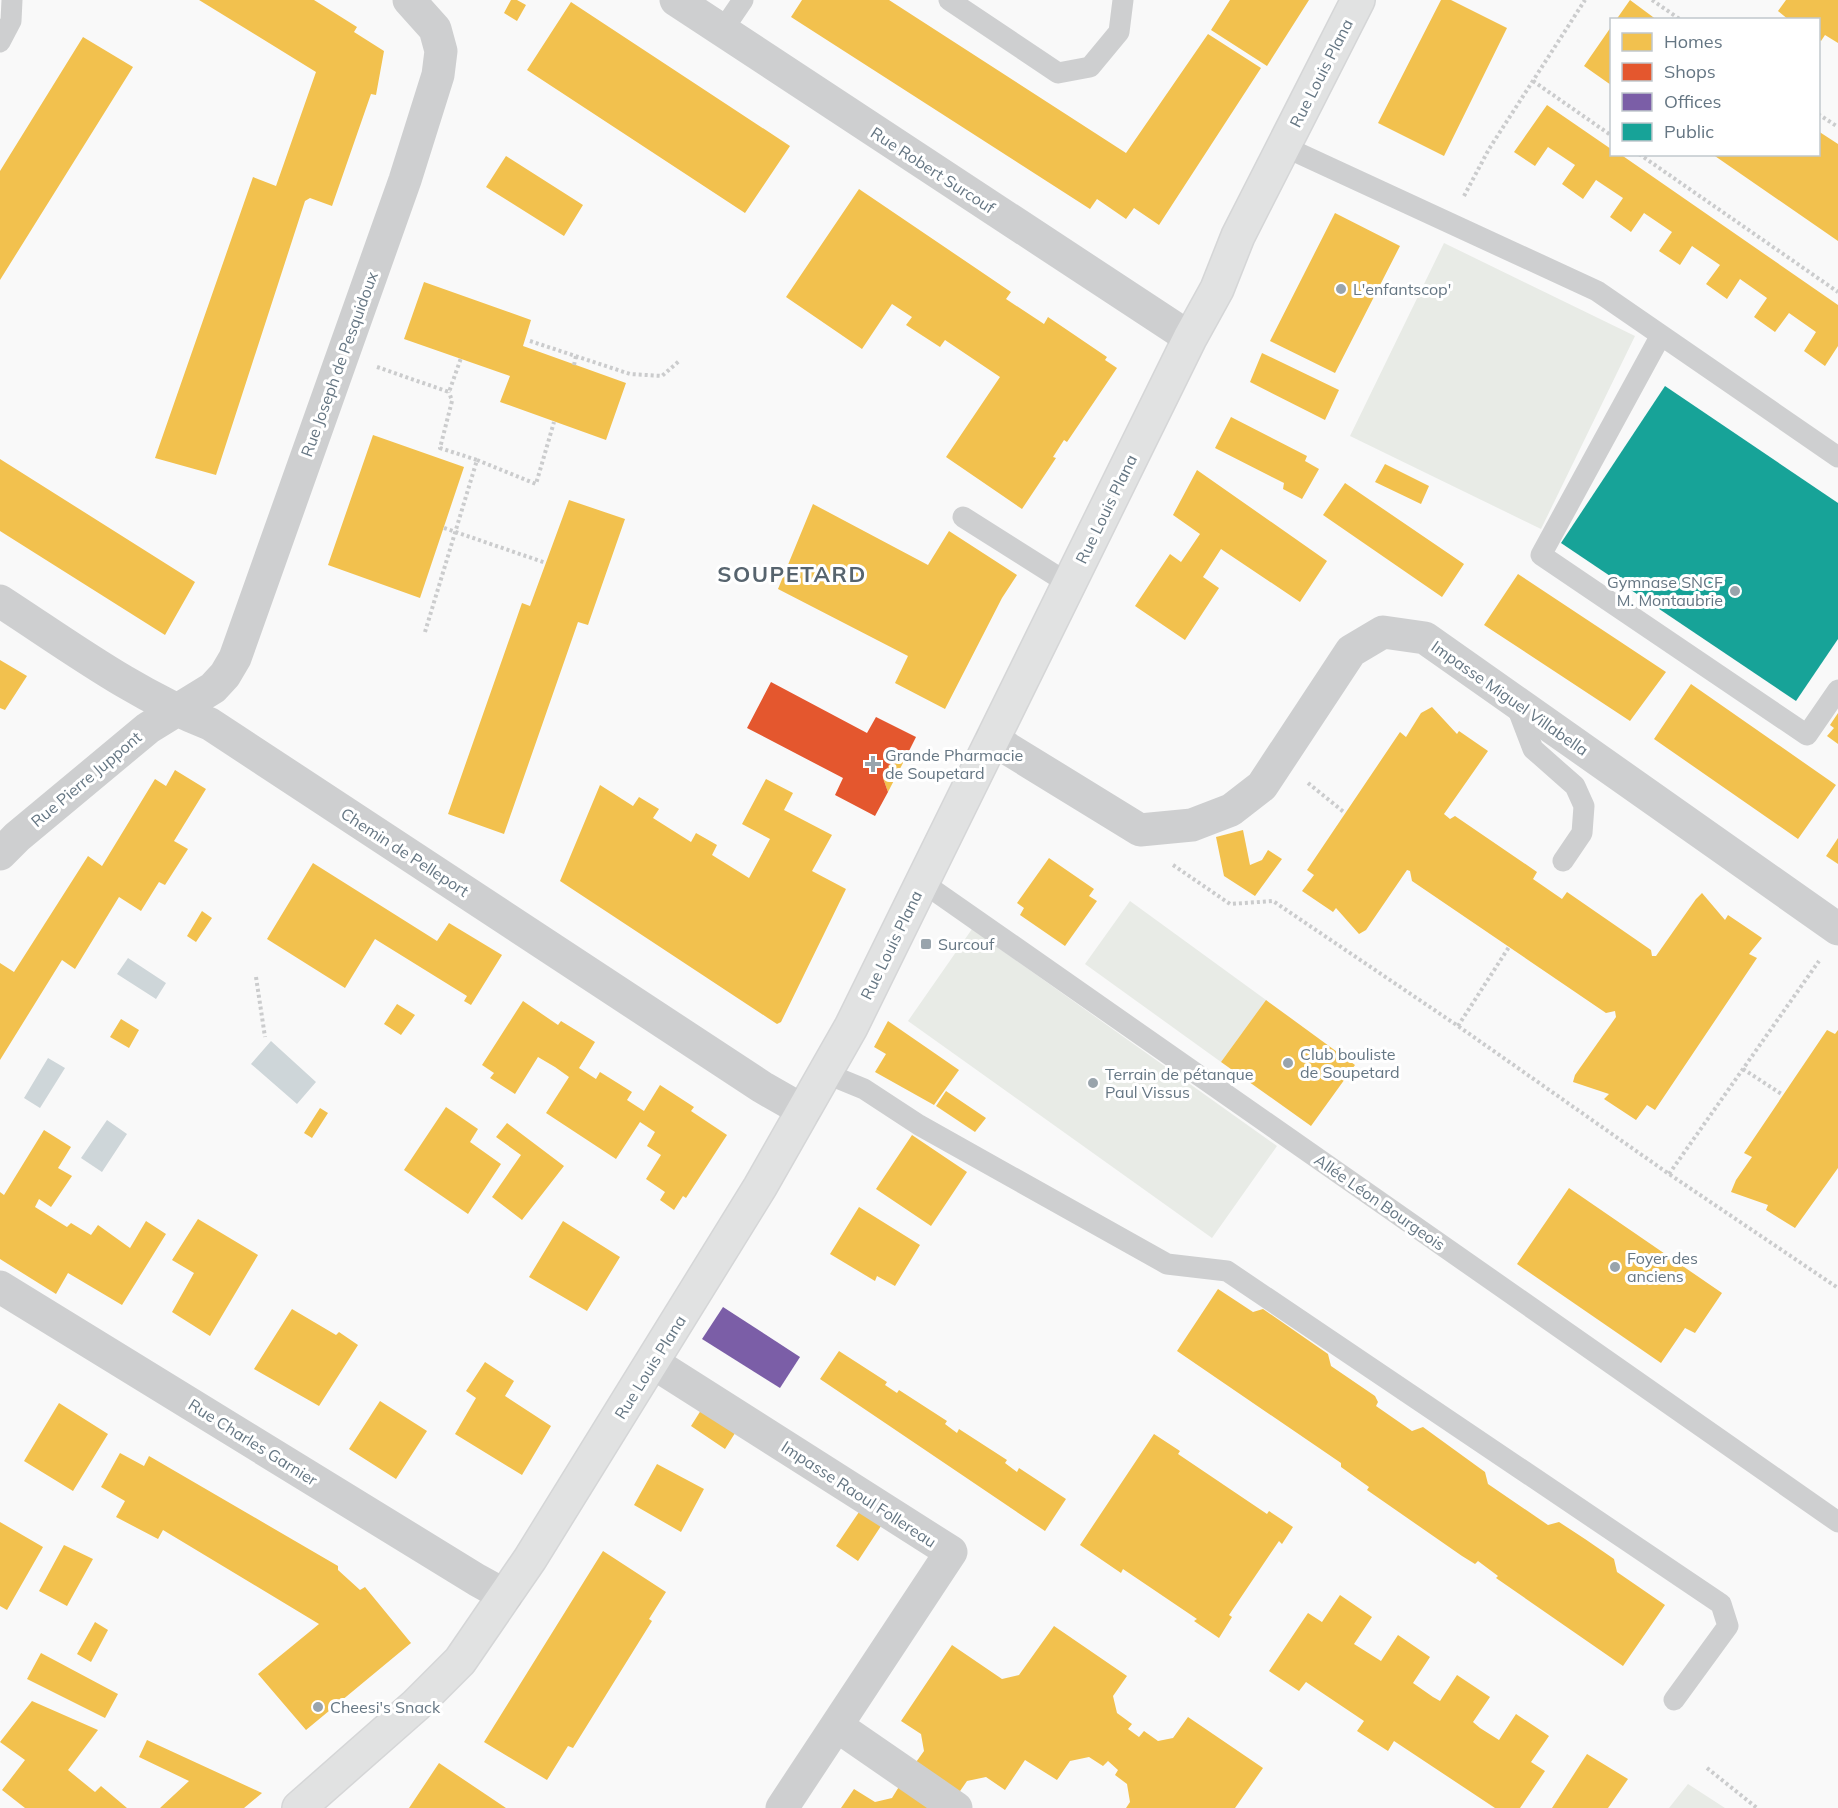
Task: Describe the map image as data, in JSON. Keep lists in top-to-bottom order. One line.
{"streets":{"street":["Rue Louis Plana","Rue Robert Surcouf","Rue Joseph de Pesquidoux","Impasse Miguel Villabella","Rue Pierre Juppont","Chemin de Pelleport","Rue Charles Garnier","Impasse Raoul Follereau"],"lane":["Allée Léon Bourgeois"]},"crossings":[["Rue Louis Plana","Rue Robert Surcouf"],["Rue Louis Plana","Impasse Miguel Villabella"],["Rue Louis Plana","Chemin de Pelleport"],["Rue Louis Plana","Allée Léon Bourgeois"],["Rue Louis Plana","Rue Charles Garnier"],["Rue Louis Plana","Impasse Raoul Follereau"],["Rue Joseph de Pesquidoux","Rue Pierre Juppont"],["Rue Joseph de Pesquidoux","Chemin de Pelleport"],["Rue Pierre Juppont","Chemin de Pelleport"]],"districts":["SOUPETARD"],"places":{"other":["L'enfantscop'","Gymnase SNCF M. Montaubrie","Club bouliste de Soupetard","Terrain de pétanque Paul Vissus","Foyer des anciens","Cheesi's Snack"],"health":["Grande Pharmacie de Soupetard"],"transit":["Surcouf"]},"legend":["Homes","Shops","Offices","Public"]}
